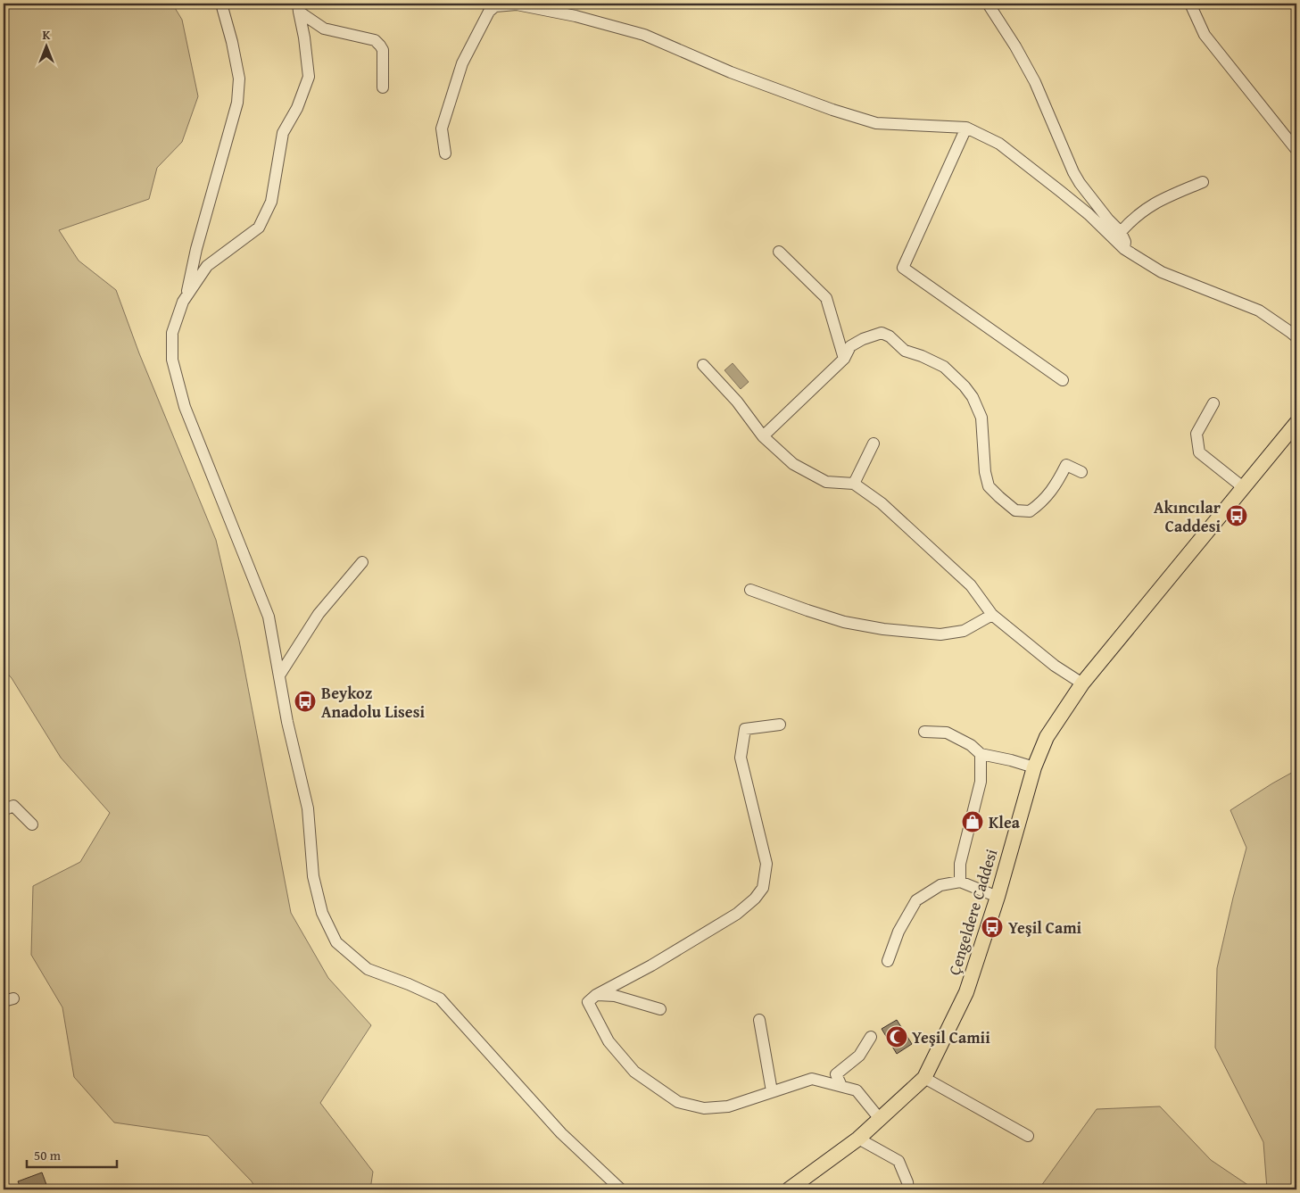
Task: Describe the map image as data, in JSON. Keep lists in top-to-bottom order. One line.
{"streets":{"main road":["Çengeldere Caddesi"]},"places":{"bus stop":["Akıncılar Caddesi","Beykoz Anadolu Lisesi","Yeşil Cami"],"shop":["Klea"],"mosque":["Yeşil Camii"]},"scale_bar":"50 m","north":"top"}
